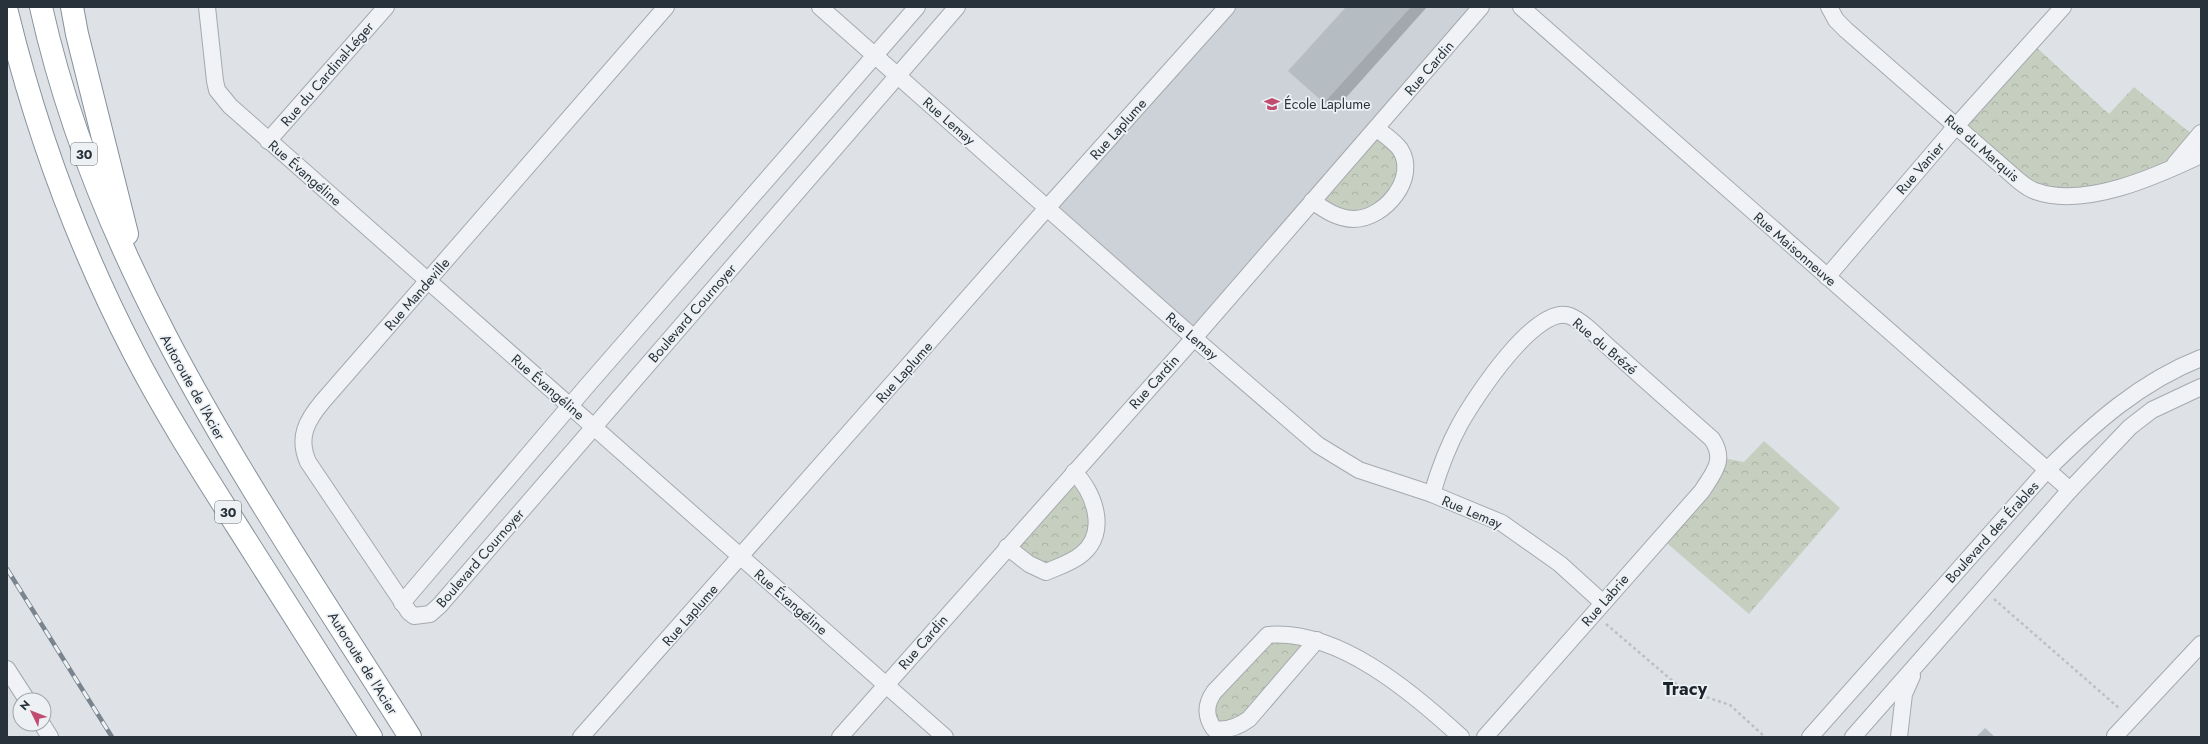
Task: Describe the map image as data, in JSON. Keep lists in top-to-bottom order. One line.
{"streets":{"highway":["30","Autoroute de l'Acier"],"street":["Rue Cardin","Rue du Cardinal-Léger","Rue Lemay","Rue Laplume","Rue du Marquis","Rue Vanier","Rue Évangéline","Rue Maisonneuve","Rue Mandeville","Boulevard Cournoyer","Rue du Brézé","Boulevard des Érables","Rue Labrie"]},"crossings":[["Rue Cardin","Rue Lemay"],["Rue Cardin","Rue Évangéline"],["Rue du Cardinal-Léger","Rue Évangéline"],["Rue Lemay","Rue Laplume"],["Rue Lemay","Boulevard Cournoyer"],["Rue Lemay","Rue du Brézé"],["Rue Lemay","Rue Labrie"],["Rue Laplume","Rue Évangéline"],["Rue du Marquis","Rue Vanier"],["Rue Vanier","Rue Maisonneuve"],["Rue Évangéline","Rue Mandeville"],["Rue Évangéline","Boulevard Cournoyer"],["Rue Maisonneuve","Boulevard des Érables"],["Rue Mandeville","Boulevard Cournoyer"],["Rue du Brézé","Rue Labrie"]],"districts":["Tracy"],"places":{"school or university":["École Laplume"]},"north":"top left"}
